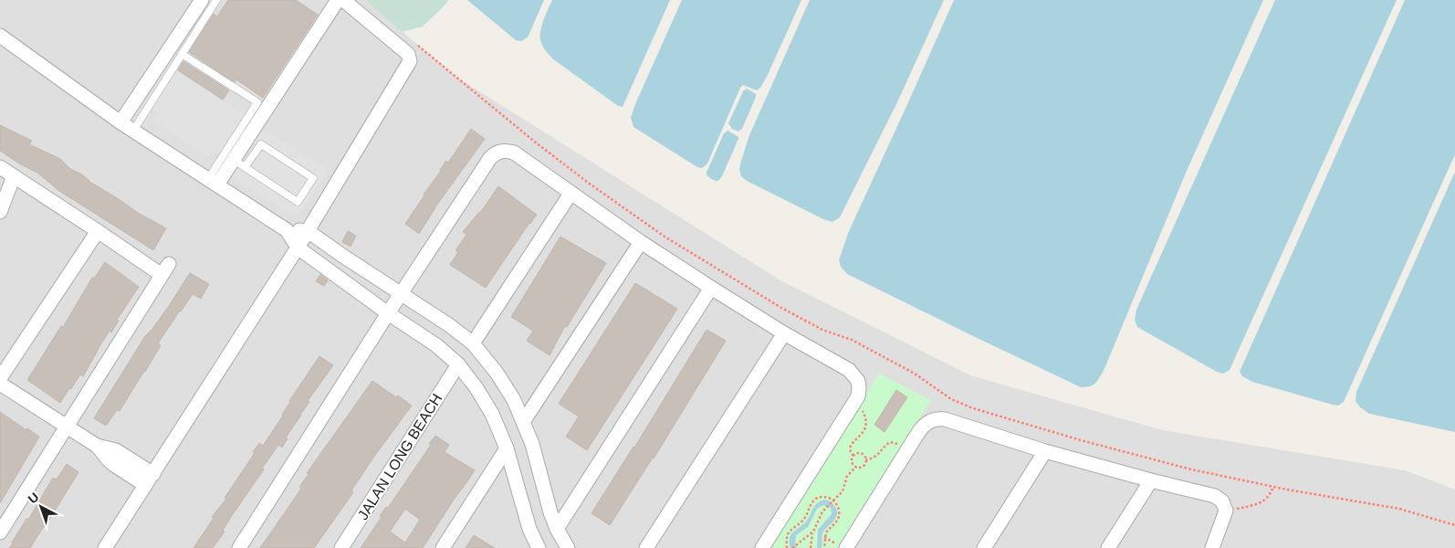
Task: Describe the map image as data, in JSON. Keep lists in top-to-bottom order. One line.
{"streets":{"street":["JALAN LONG BEACH"]},"north":"top left"}
